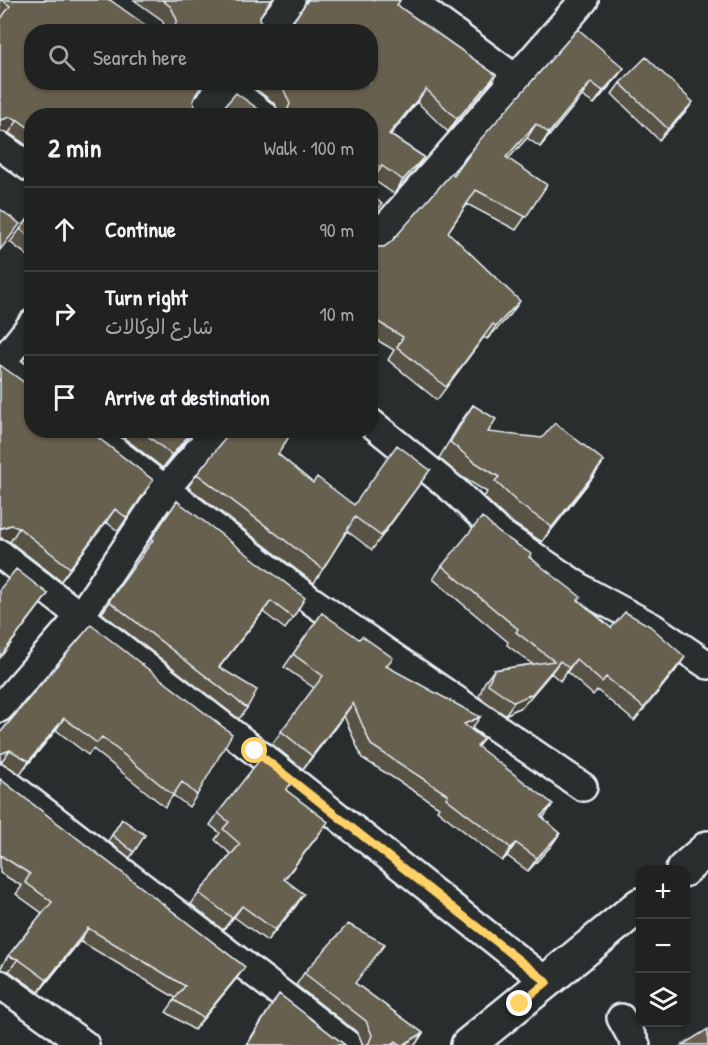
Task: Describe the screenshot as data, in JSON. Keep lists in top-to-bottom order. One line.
{"page":{"search":"Search here","heading":["2 min","Walk · 100 m"],"list":[["Continue","90 m"],["Turn right","شارع الوكالات","10 m"],"Arrive at destination"],"map_buttons":["+","−"]}}
